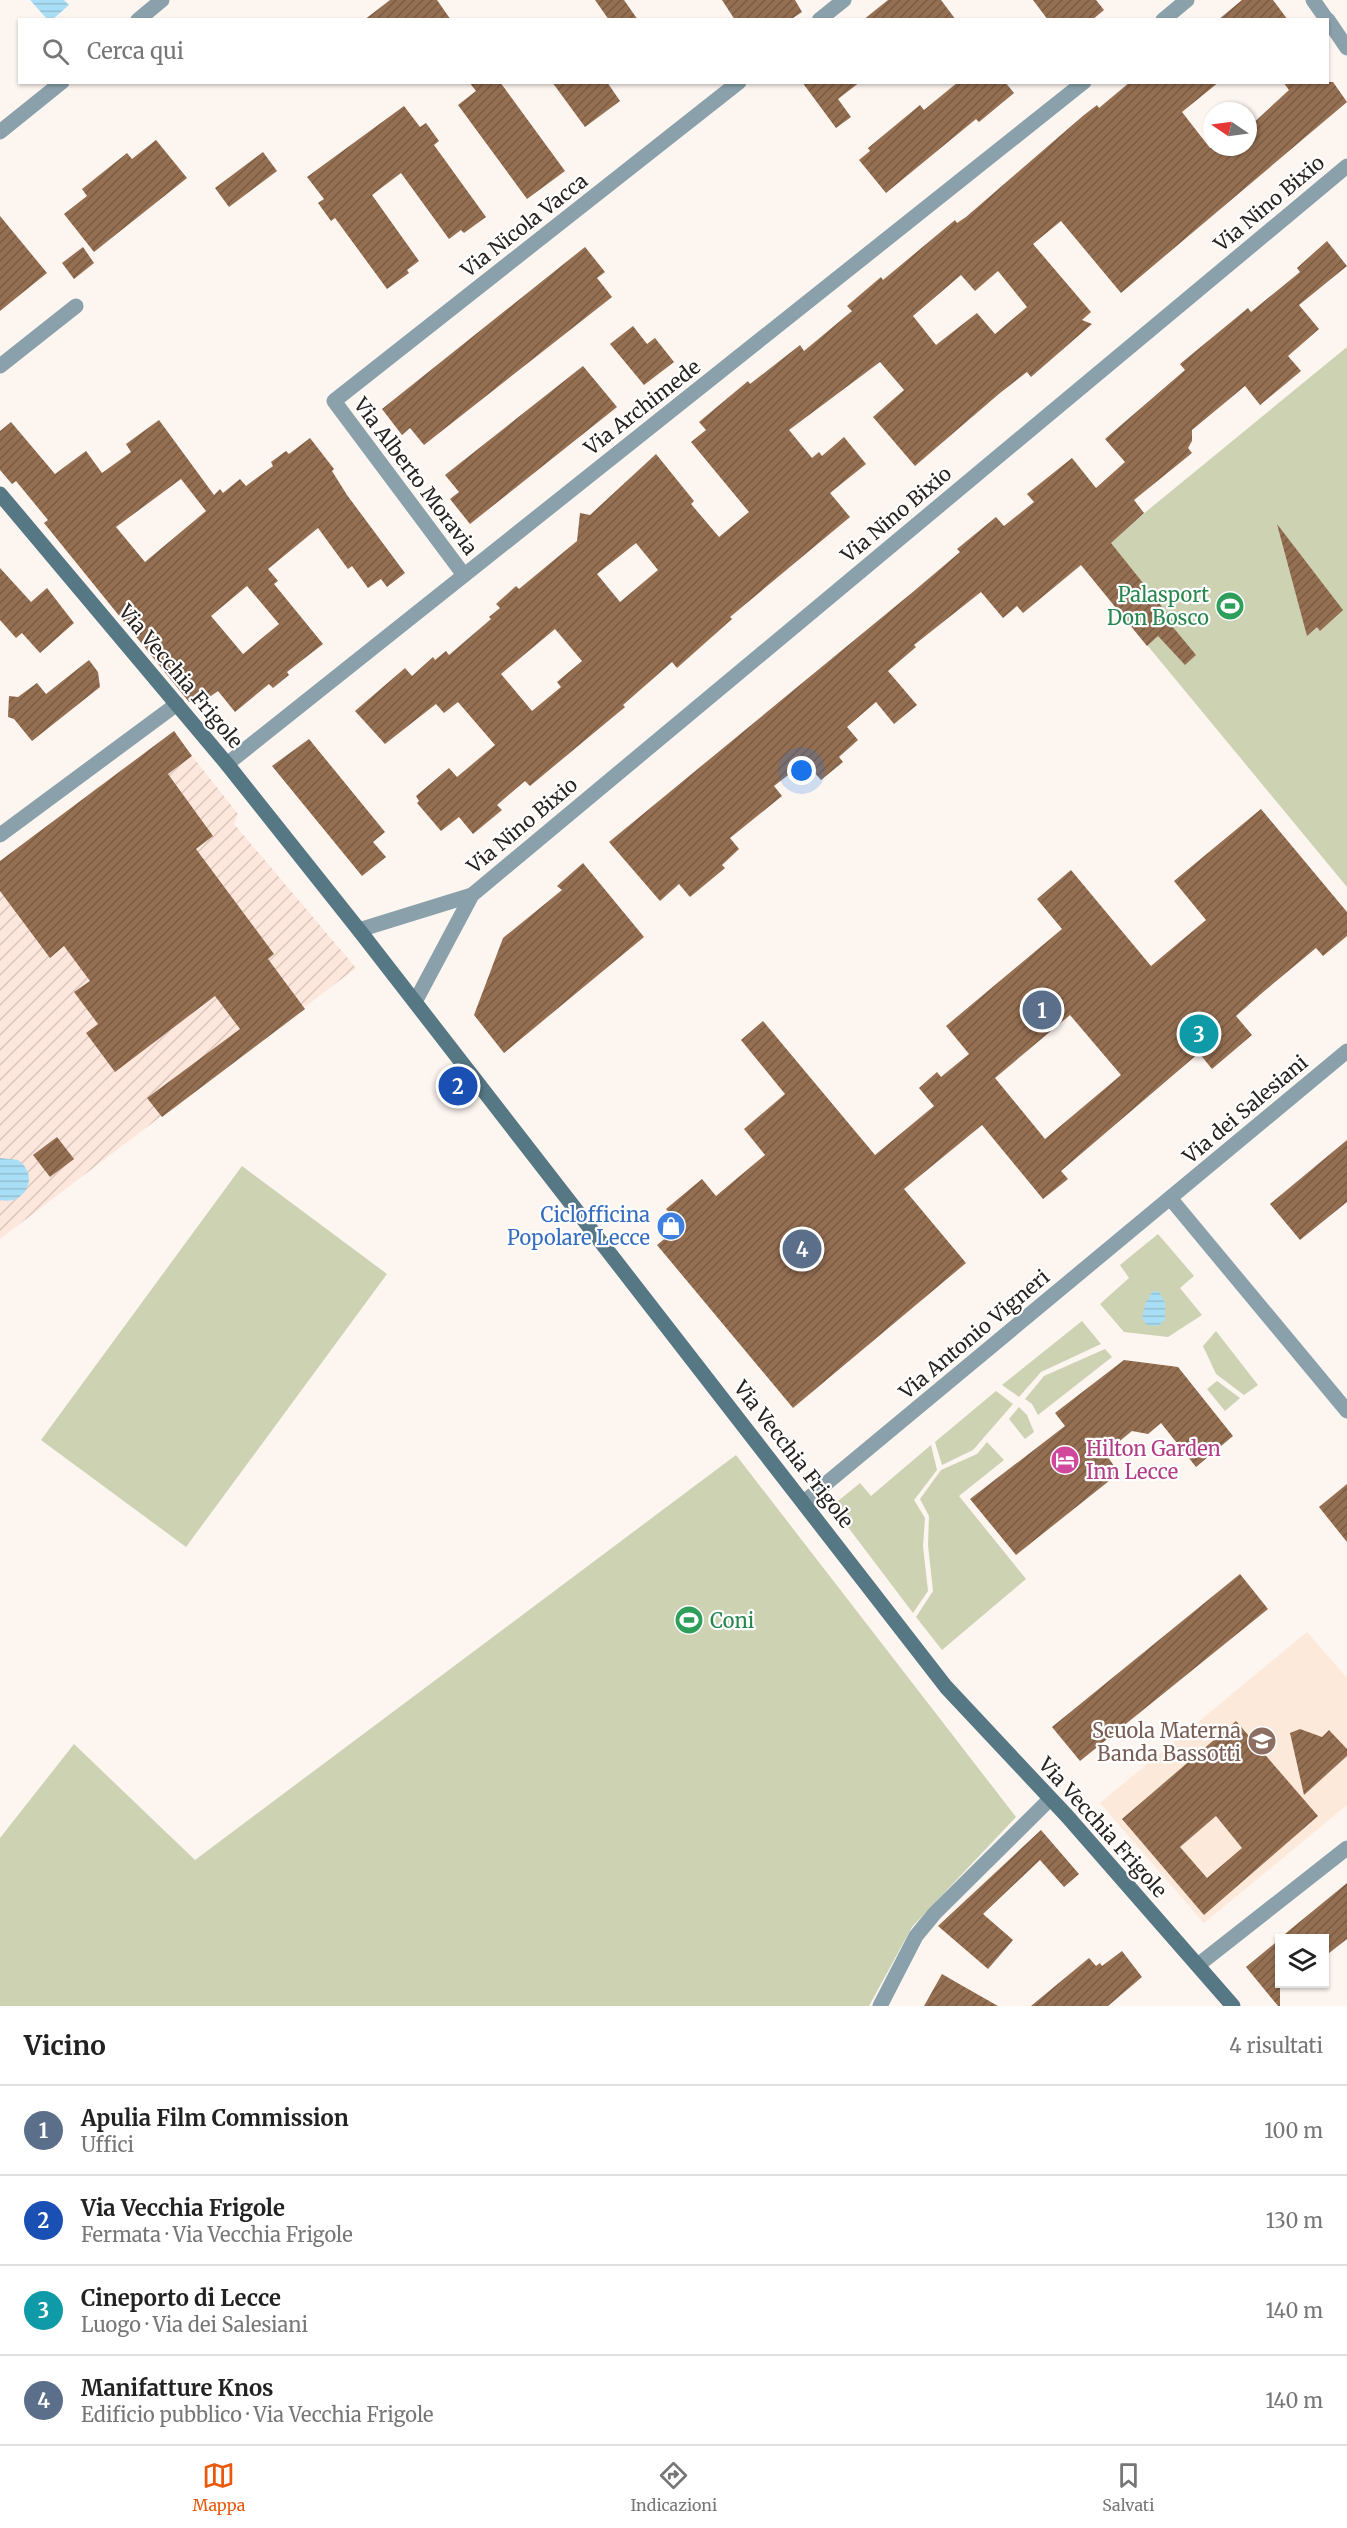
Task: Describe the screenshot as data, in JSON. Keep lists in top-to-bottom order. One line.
{"streets":{"street":["Via Nino Bixio","Via Nicola Vacca","Via Archimede","Via Alberto Moravia","Via Vecchia Frigole","Via dei Salesiani","Via Antonio Vigneri"]},"crossings":[["Via Nino Bixio","Via Vecchia Frigole"],["Via Nicola Vacca","Via Alberto Moravia"],["Via Archimede","Via Alberto Moravia"],["Via Archimede","Via Vecchia Frigole"],["Via Vecchia Frigole","Via Antonio Vigneri"],["Via dei Salesiani","Via Antonio Vigneri"]],"places":{"sports":["Palasport Don Bosco","Coni"],"shop":["Ciclofficina Popolare Lecce"],"hotel":["Hilton Garden Inn Lecce"],"school or university":["Scuola Materna Banda Bassotti"]},"north":"left","page":{"search":"Cerca qui","pins":["1","3","2","4"],"heading":["Vicino","4 risultati"],"list":[{"mark":"1","name":"Apulia Film Commission","note":"Uffici","value":"100 m"},{"mark":"2","name":"Via Vecchia Frigole","note":"Fermata · Via Vecchia Frigole","value":"130 m"},{"mark":"3","name":"Cineporto di Lecce","note":"Luogo · Via dei Salesiani","value":"140 m"},{"mark":"4","name":"Manifatture Knos","note":"Edificio pubblico · Via Vecchia Frigole","value":"140 m"}],"nav":["Mappa","Indicazioni","Salvati"]}}
